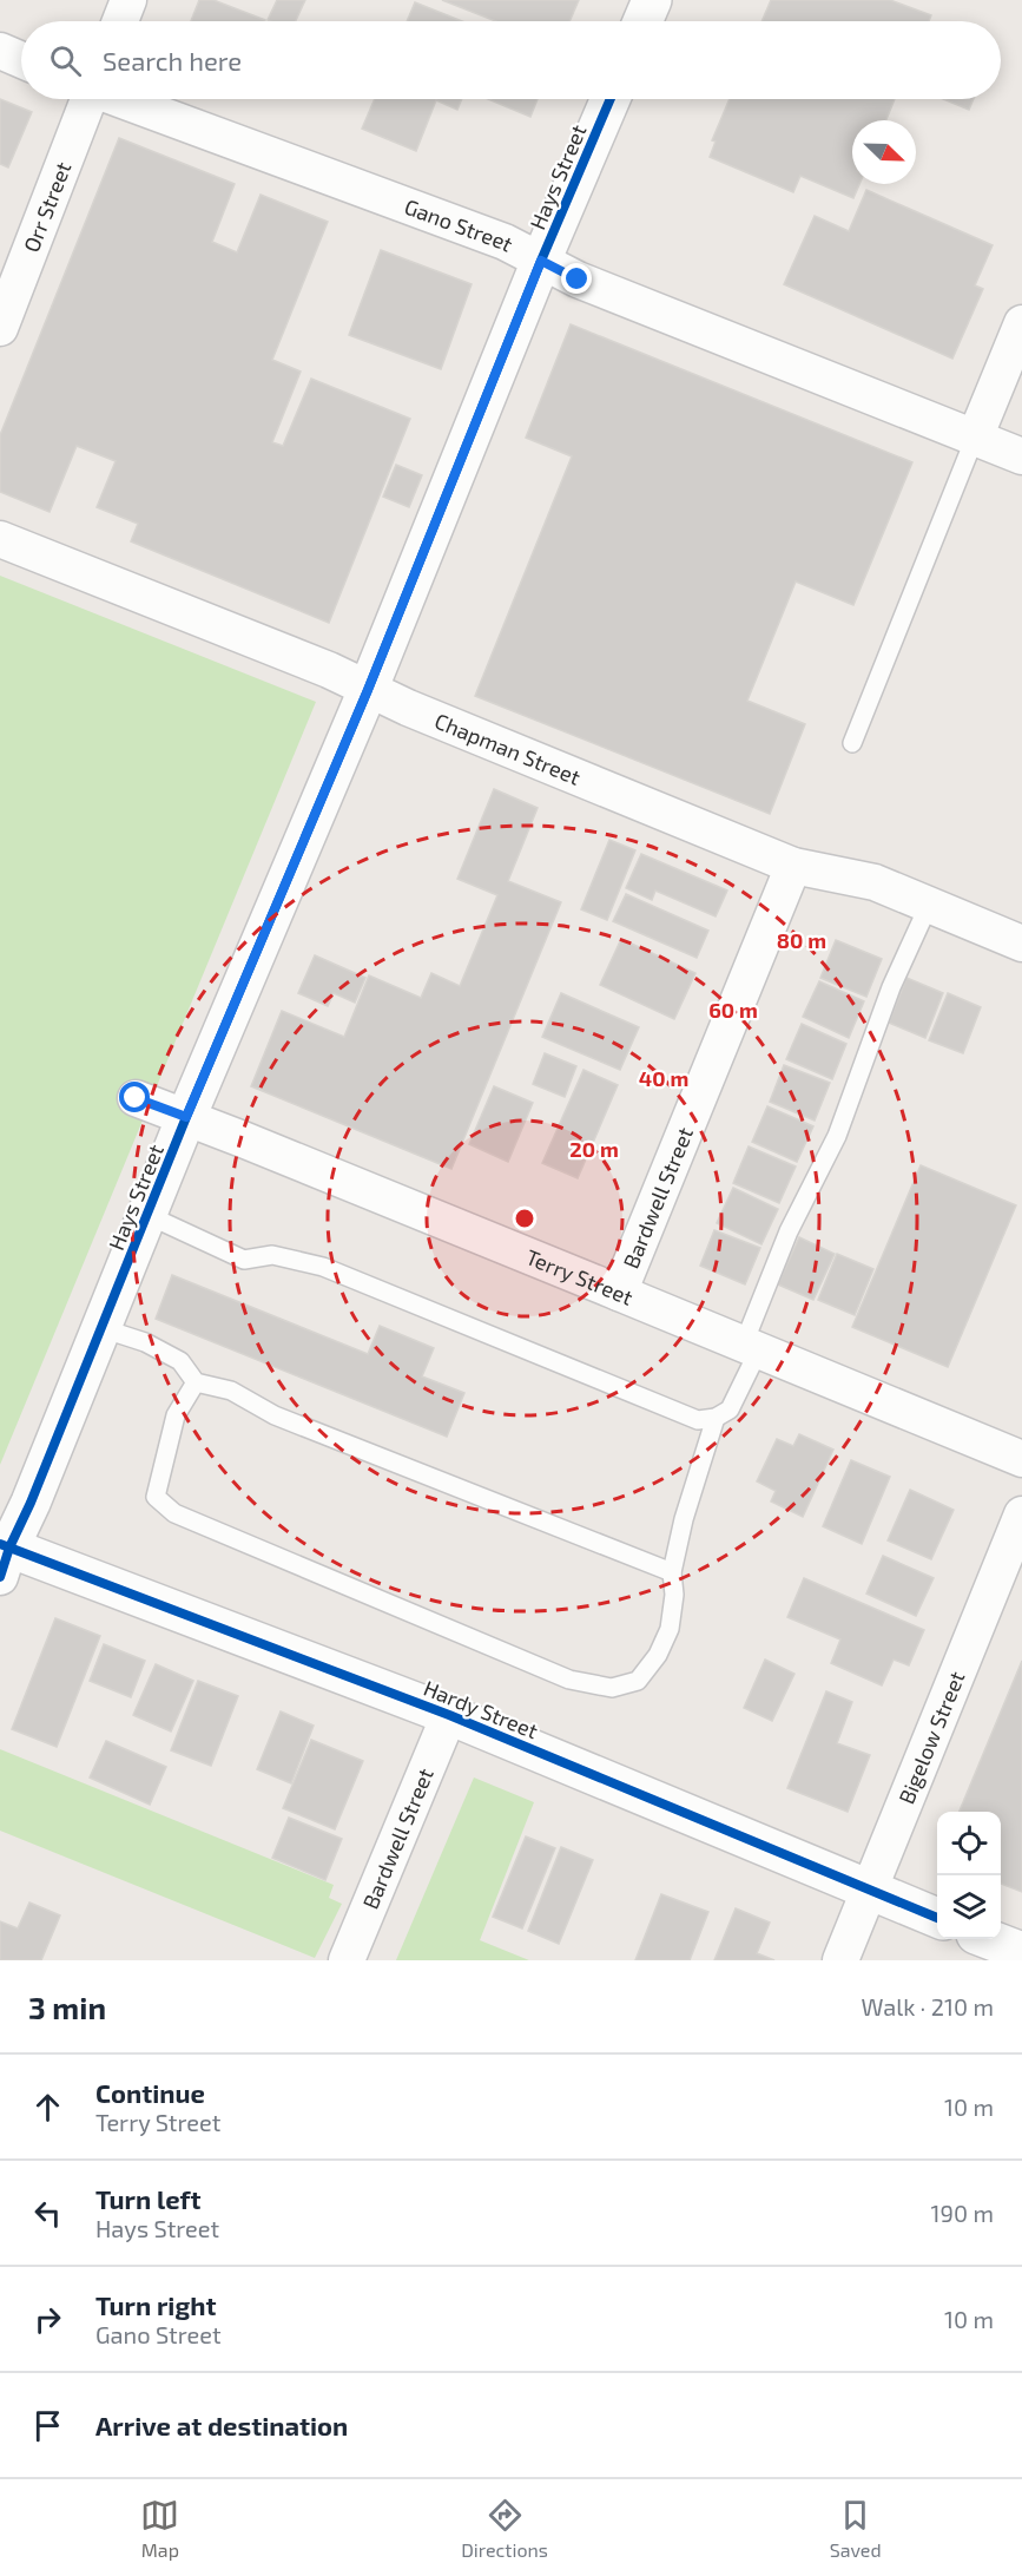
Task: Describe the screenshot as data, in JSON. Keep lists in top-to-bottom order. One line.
{"streets":{"street":["Hays Street","Orr Street","Gano Street","Chapman Street","Bardwell Street","Terry Street","Hardy Street","Bigelow Street"]},"crossings":[["Hays Street","Gano Street"],["Hays Street","Chapman Street"],["Hays Street","Terry Street"],["Hays Street","Hardy Street"],["Chapman Street","Bardwell Street"],["Bardwell Street","Terry Street"],["Bardwell Street","Hardy Street"],["Hardy Street","Bigelow Street"]],"north":"bottom right","page":{"search":"Search here","heading":["3 min","Walk · 210 m"],"list":[["Continue","Terry Street","10 m"],["Turn left","Hays Street","190 m"],["Turn right","Gano Street","10 m"],"Arrive at destination"],"nav":["Map","Directions","Saved"]},"rings":["80 m","60 m","40 m","20 m"]}
